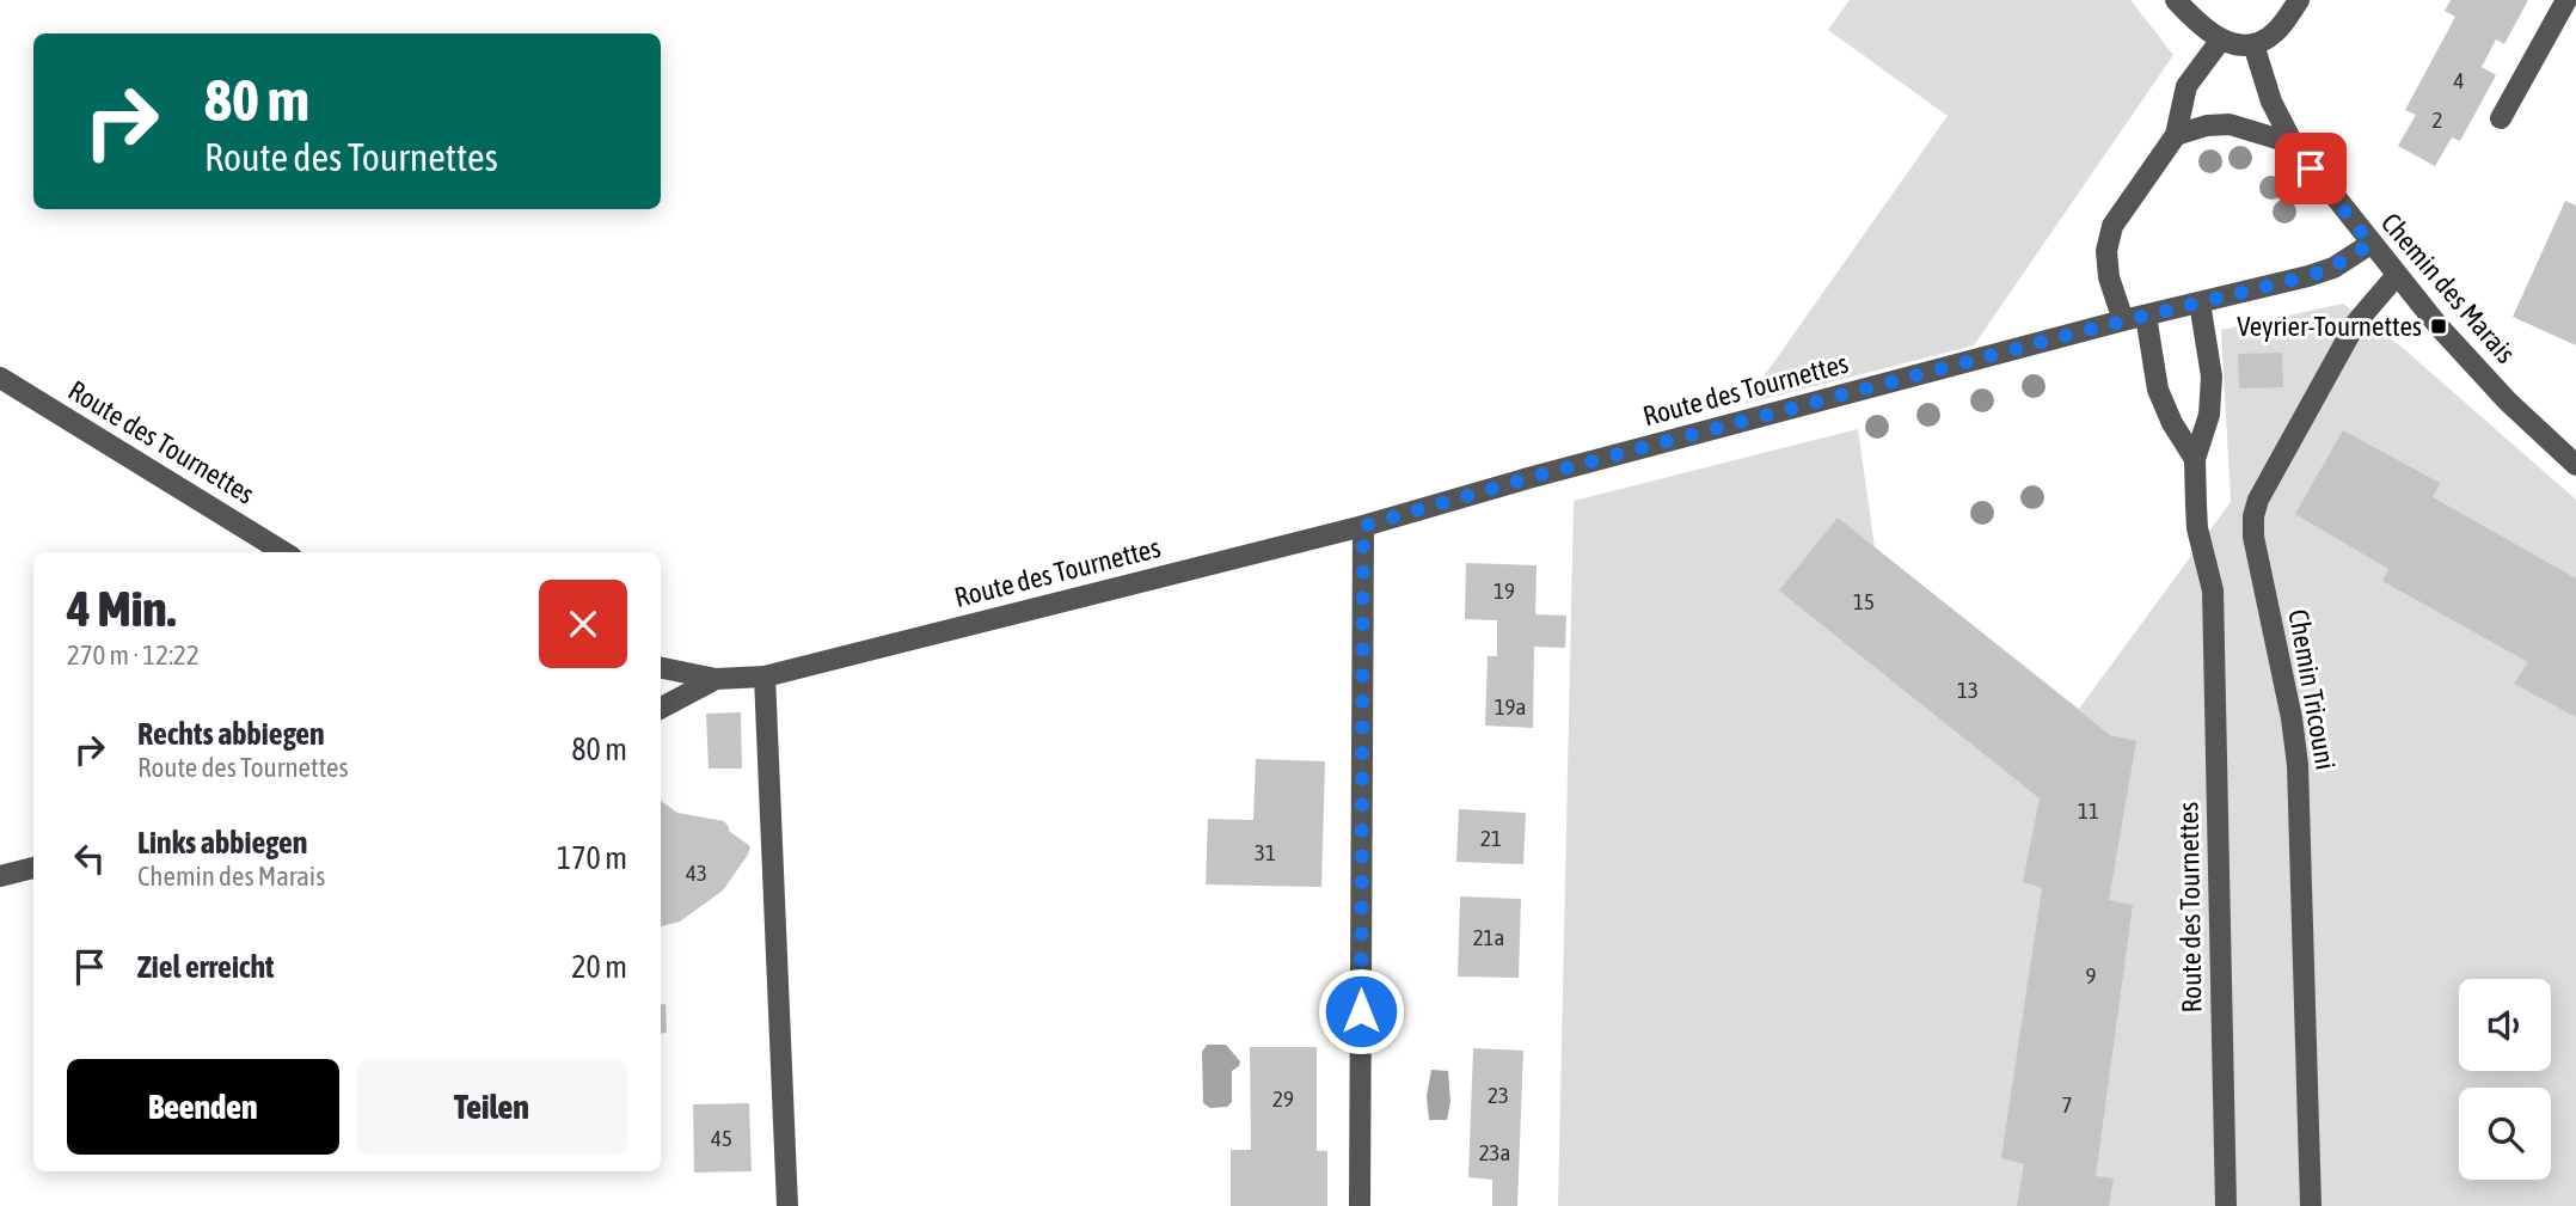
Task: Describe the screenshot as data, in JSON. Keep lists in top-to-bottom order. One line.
{"streets":{"street":["Chemin des Marais","Route des Tournettes","Chemin Tricouni"]},"crossings":[["Chemin des Marais","Route des Tournettes"],["Chemin des Marais","Chemin Tricouni"]],"places":{"transit":["Veyrier-Tournettes"]},"house_numbers":["4","2","19","15","13","19a","11","21","31","43","21a","9","23","29","7","45","23a"],"page":{"turn":["80 m","Route des Tournettes"],"heading":["4 Min.","270 m · 12:22"],"list":[{"name":"Rechts abbiegen","note":"Route des Tournettes","value":"80 m"},{"name":"Links abbiegen","note":"Chemin des Marais","value":"170 m"},{"name":"Ziel erreicht","value":"20 m"}],"buttons":["Beenden","Teilen"]}}
